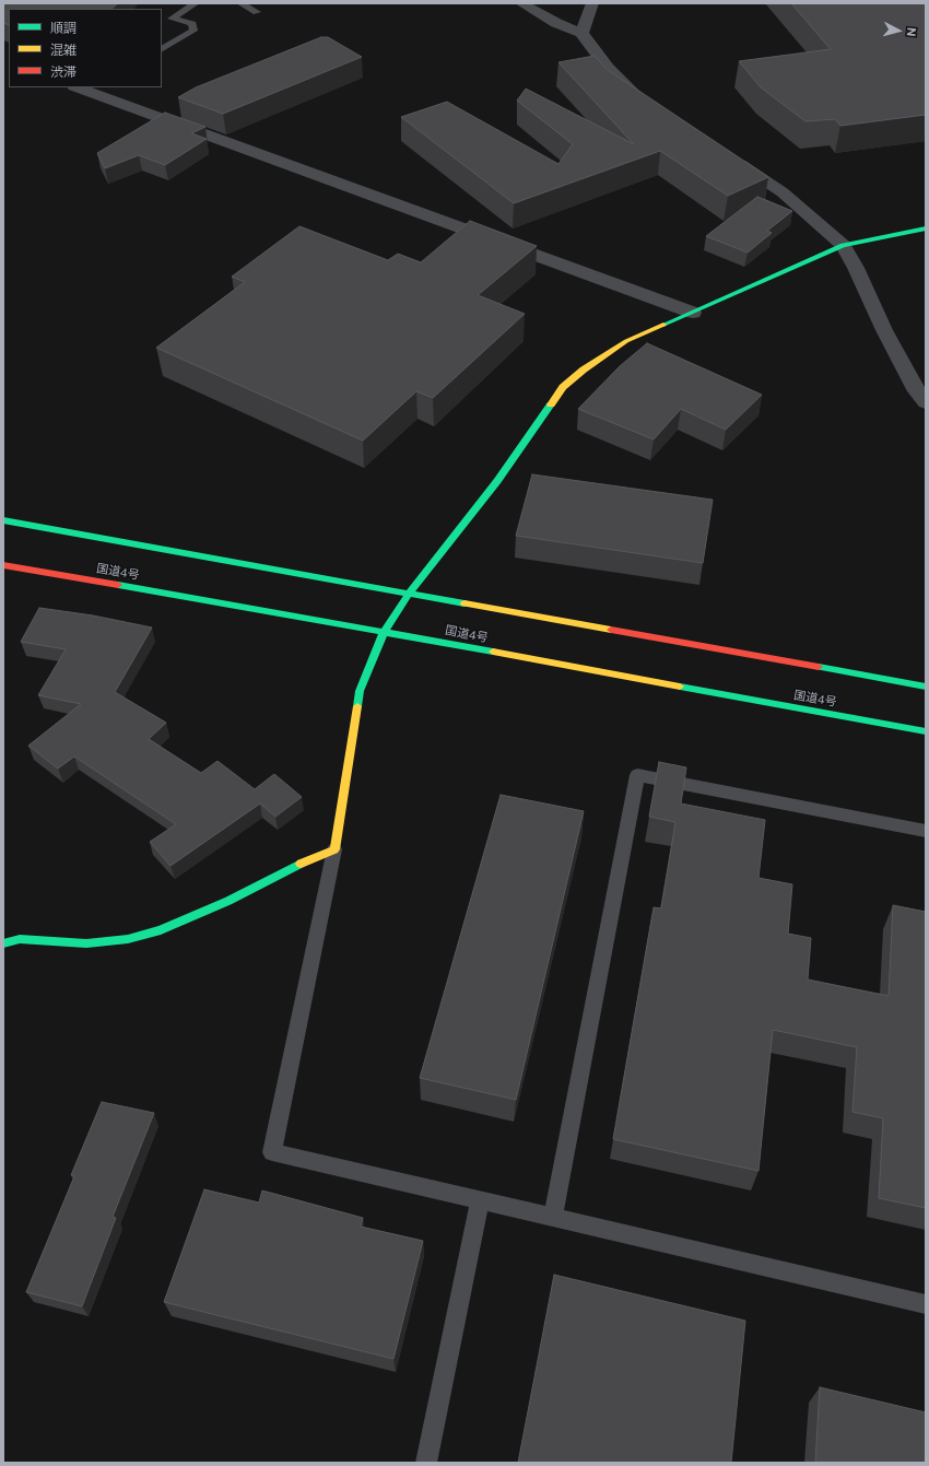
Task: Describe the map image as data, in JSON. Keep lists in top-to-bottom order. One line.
{"streets":{"main road":["国道4号"]},"legend":["順調","混雑","渋滞"],"north":"right"}
